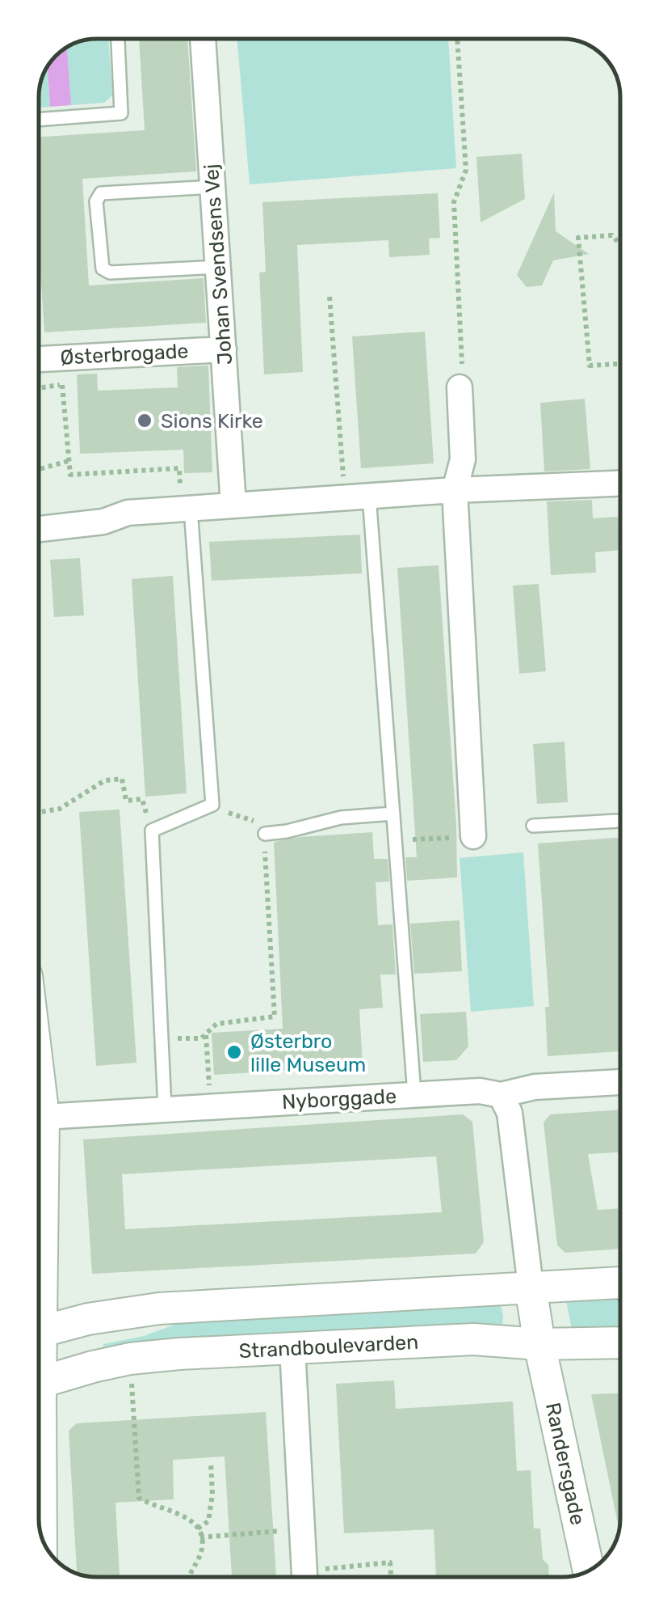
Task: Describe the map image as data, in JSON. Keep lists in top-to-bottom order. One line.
{"streets":{"street":["Johan Svendsens Vej","Østerbrogade","Nyborggade","Strandboulevarden","Randersgade"]},"crossings":[["Johan Svendsens Vej","Østerbrogade"],["Strandboulevarden","Randersgade"]],"places":["Sions Kirke","Østerbro lille Museum"]}
